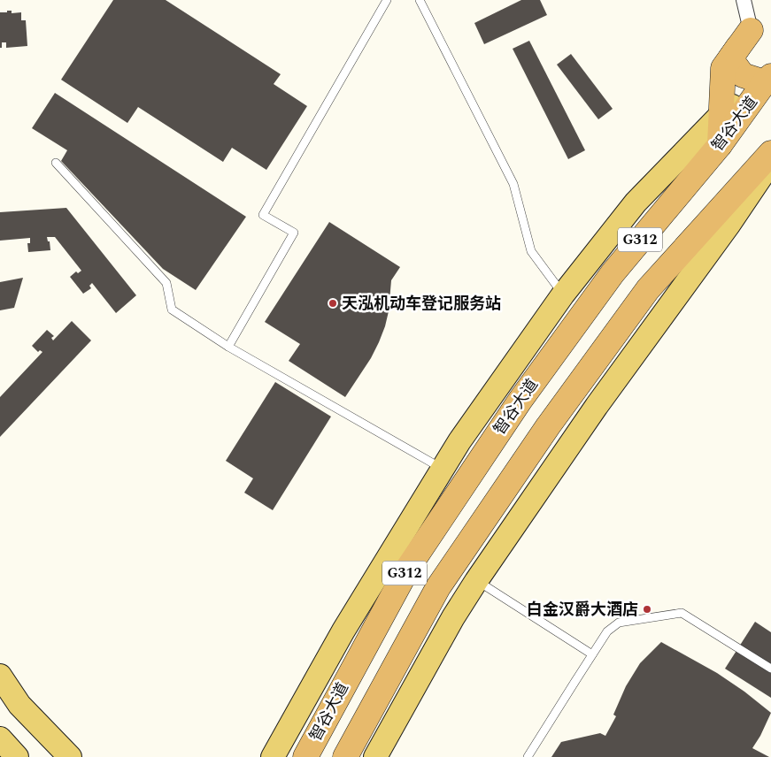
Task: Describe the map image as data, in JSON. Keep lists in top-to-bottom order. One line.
{"streets":{"highway":["智谷大道","G312"]},"places":["天泓机动车登记服务站","白金汉爵大酒店"]}
